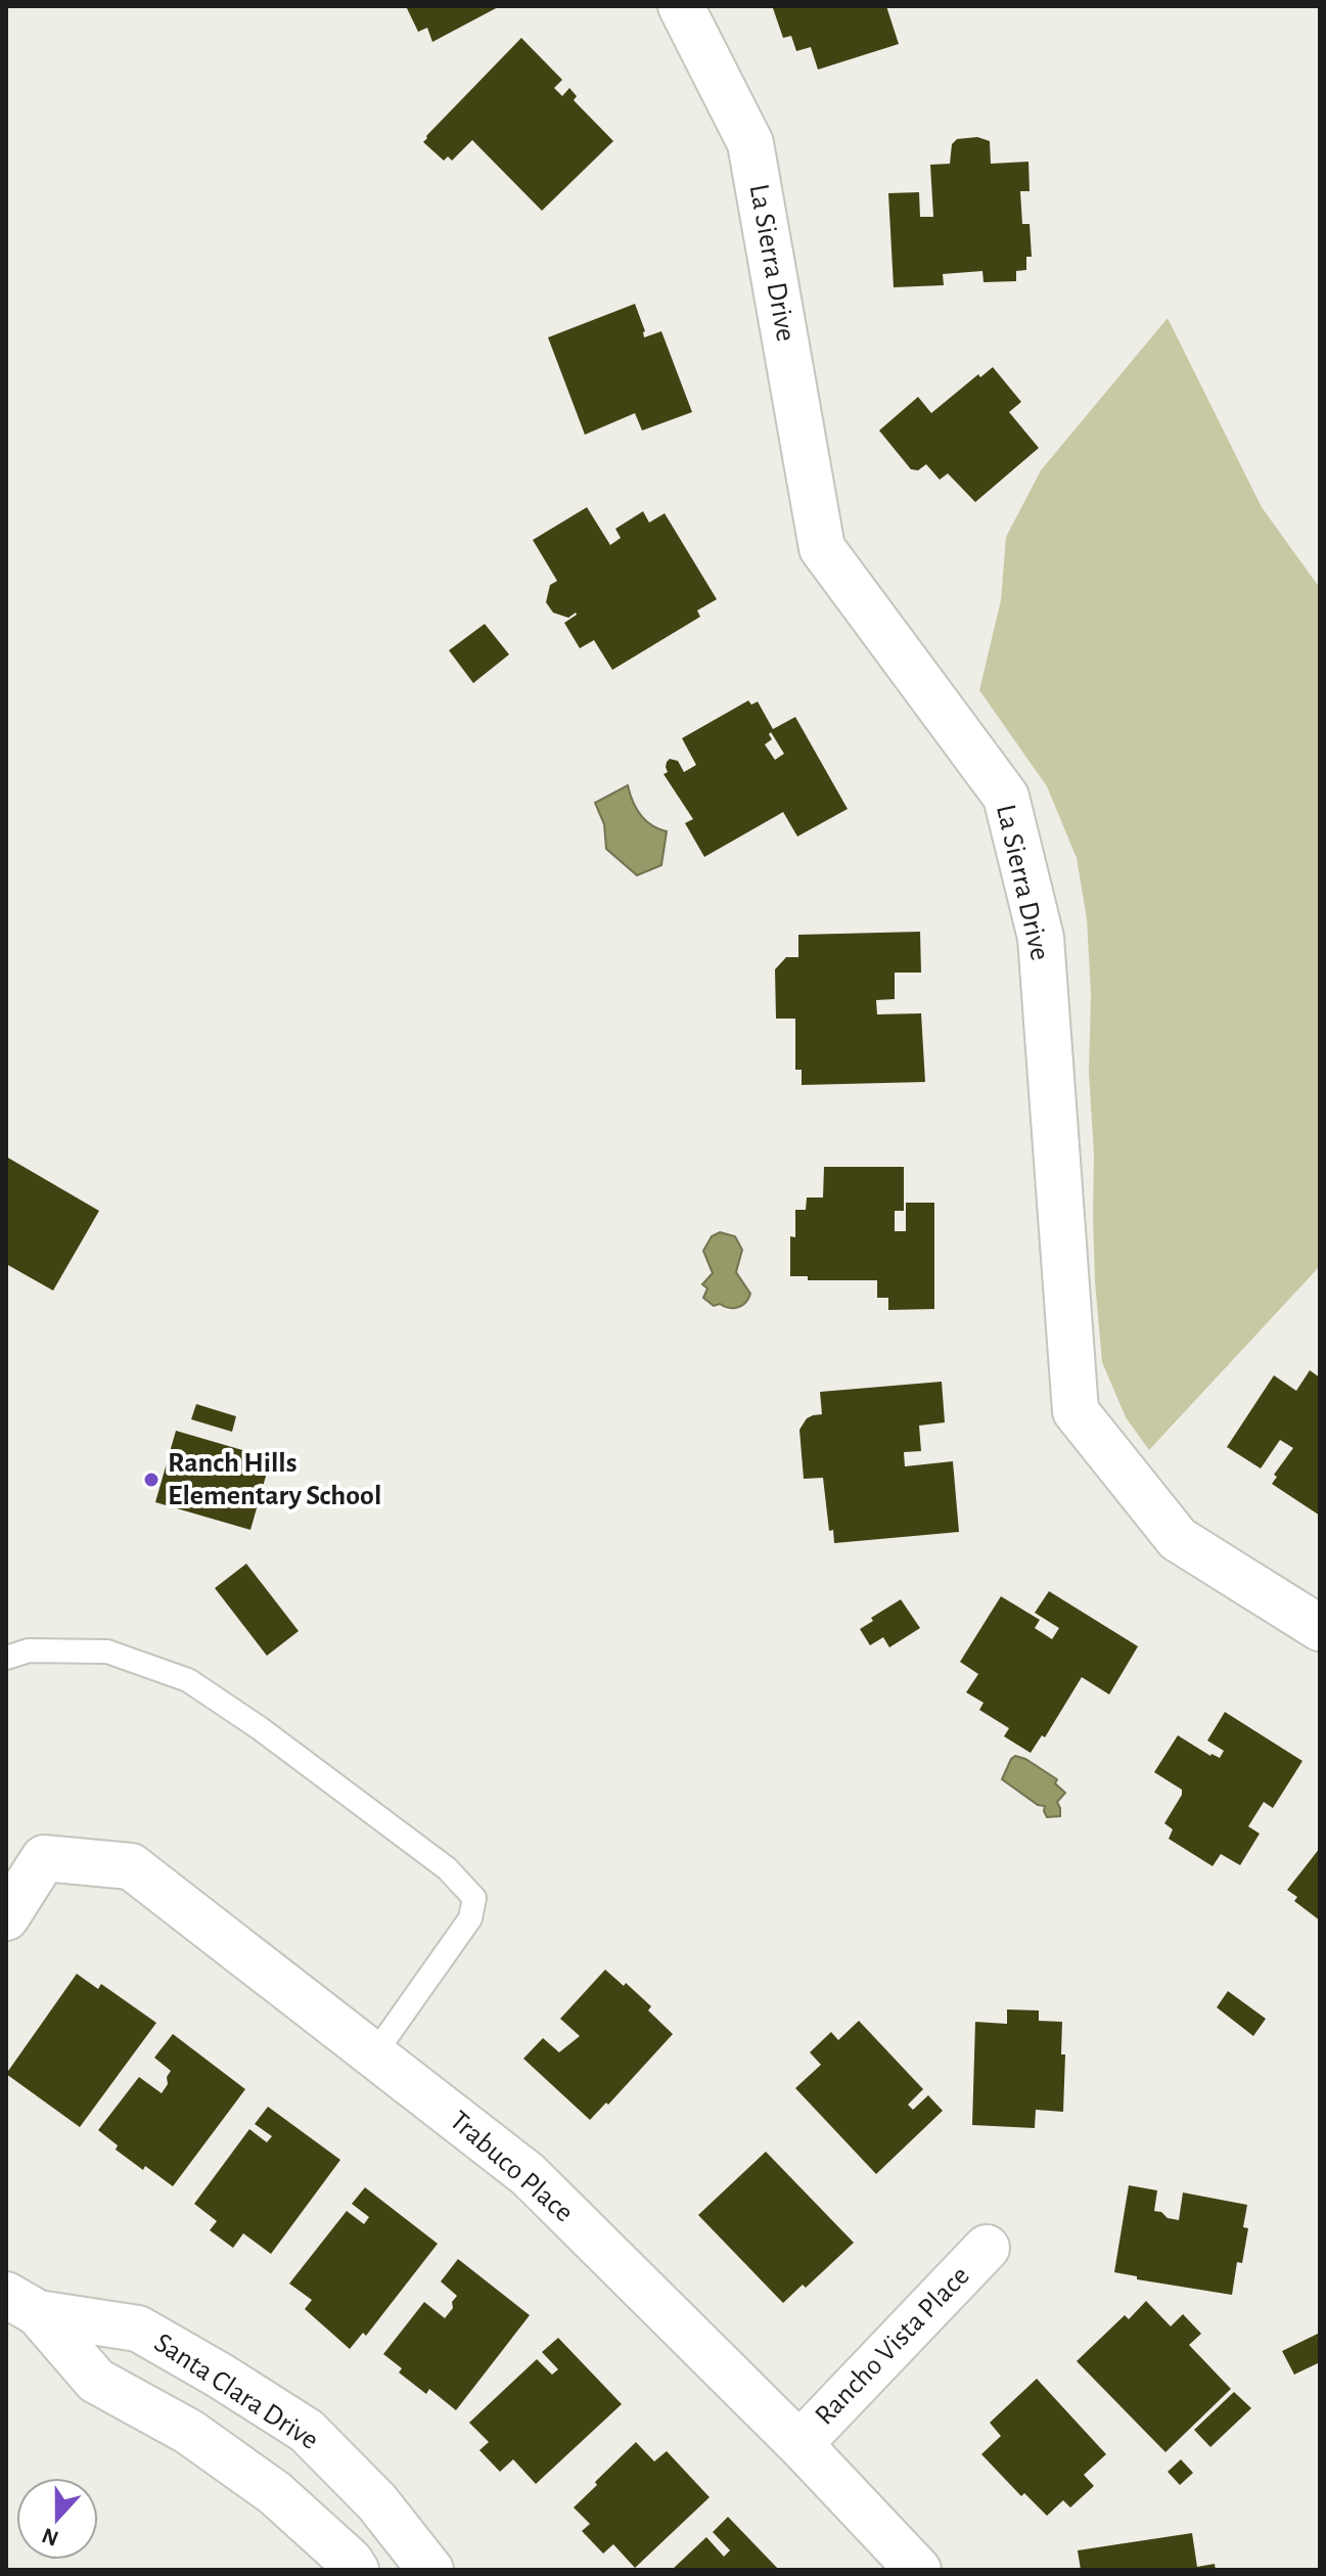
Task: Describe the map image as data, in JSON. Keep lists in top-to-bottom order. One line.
{"streets":{"street":["La Sierra Drive","Trabuco Place","Rancho Vista Place","Santa Clara Drive"]},"crossings":[["Trabuco Place","Rancho Vista Place"]],"places":["Ranch Hills Elementary School"],"north":"bottom"}
